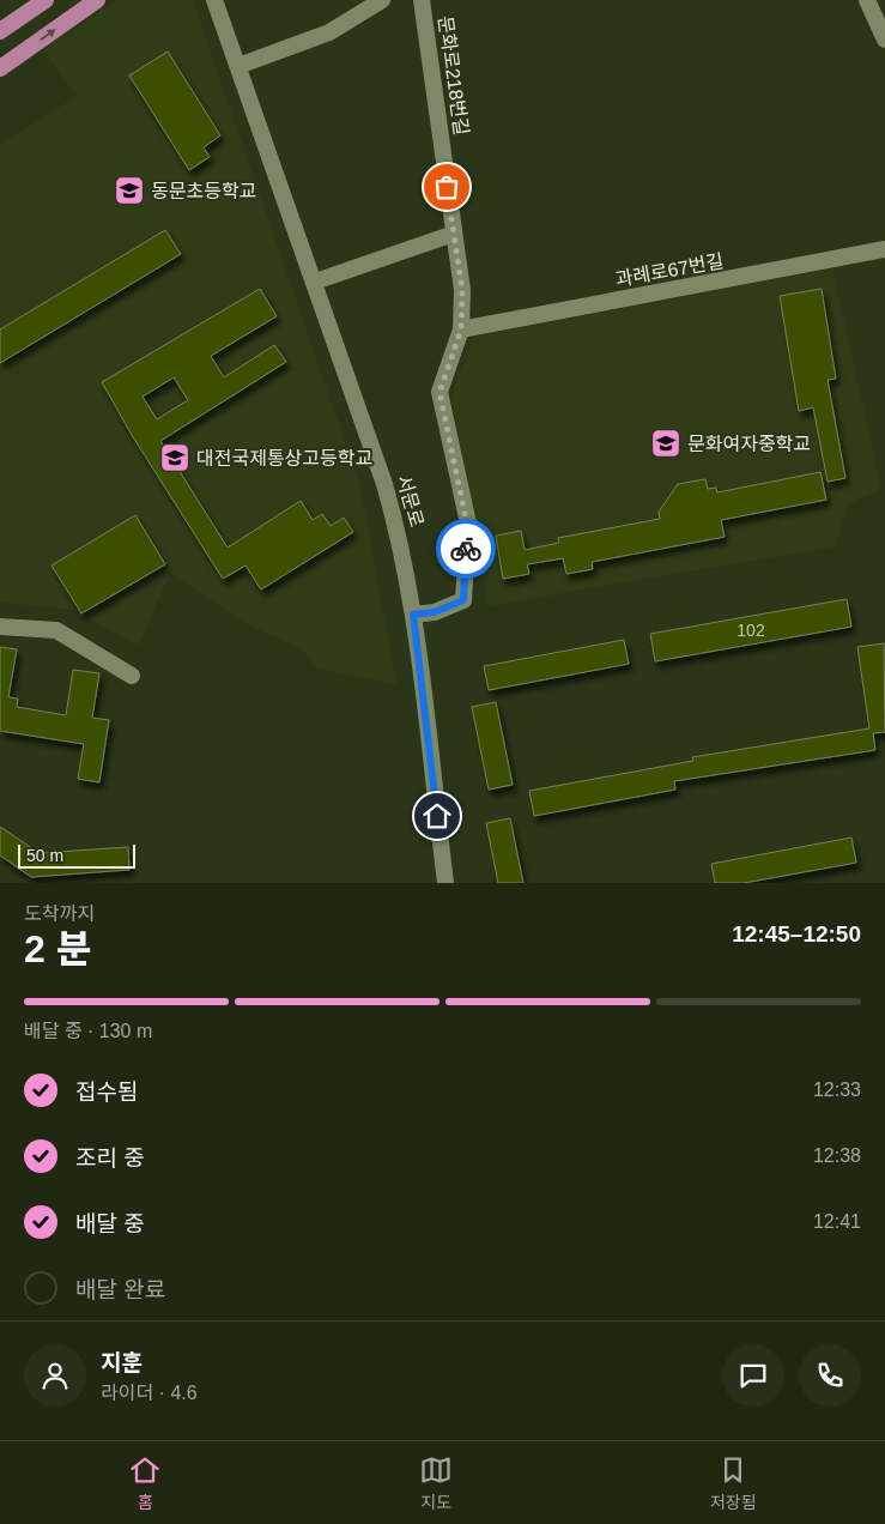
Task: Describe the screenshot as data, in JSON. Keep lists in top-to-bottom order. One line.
{"streets":{"street":["문화로218번길","과례로67번길","서문로"]},"crossings":[["문화로218번길","과례로67번길"],["문화로218번길","서문로"]],"places":{"school or university":["동문초등학교","문화여자중학교","대전국제통상고등학교"]},"house_numbers":["102"],"scale_bar":"50 m","page":{"scale":"50 m","heading":["2 분","도착까지","12:45–12:50"],"panel":["지훈","라이더 · 4.6"],"bar":"배달 중 · 130 m","list":[["접수됨","12:33"],["조리 중","12:38"],["배달 중","12:41"],"배달 완료"],"tabs":["홈","지도","저장됨"]}}
